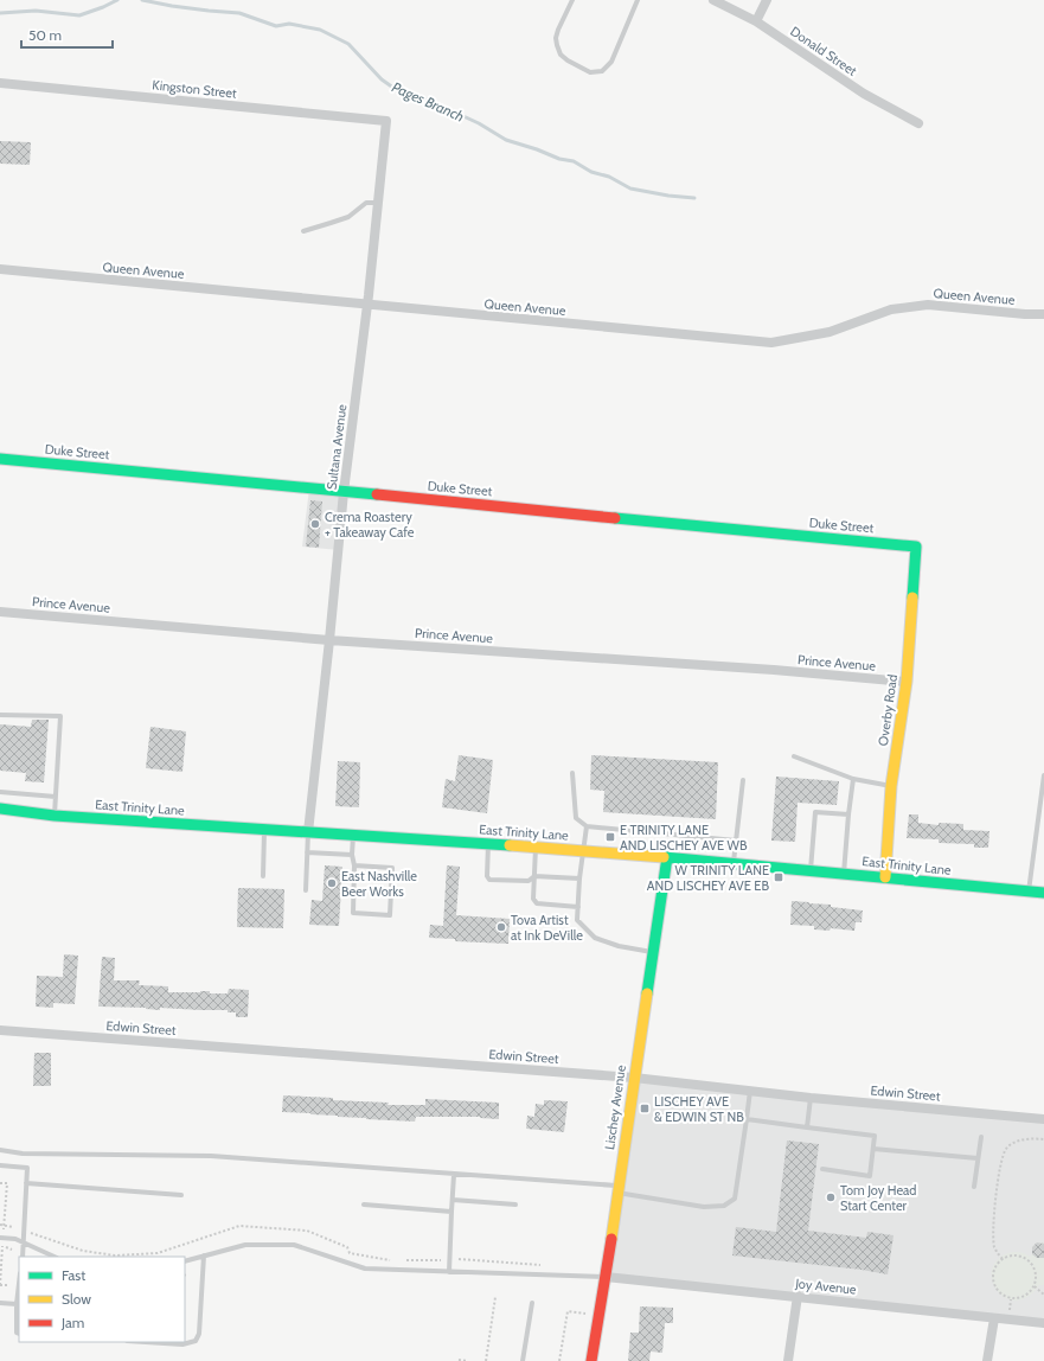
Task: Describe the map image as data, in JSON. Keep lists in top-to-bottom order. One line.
{"streets":{"street":["Donald Street","Kingston Street","Queen Avenue","Sultana Avenue","Duke Street","Prince Avenue","Overby Road","East Trinity Lane","Edwin Street","Lischey Avenue","Joy Avenue"]},"crossings":[["Kingston Street","Sultana Avenue"],["Queen Avenue","Sultana Avenue"],["Sultana Avenue","Duke Street"],["Sultana Avenue","Prince Avenue"],["Sultana Avenue","East Trinity Lane"],["Duke Street","Overby Road"],["Prince Avenue","Overby Road"],["Overby Road","East Trinity Lane"],["East Trinity Lane","Lischey Avenue"],["Edwin Street","Lischey Avenue"],["Lischey Avenue","Joy Avenue"]],"water":["Pages Branch"],"places":{"other":["Crema Roastery + Takeaway Cafe","East Nashville Beer Works","Tova Artist at Ink DeVille","Tom Joy Head Start Center"],"transit":["E TRINITY LANE AND LISCHEY AVE WB","W TRINITY LANE AND LISCHEY AVE EB","LISCHEY AVE & EDWIN ST NB"]},"legend":["Fast","Slow","Jam"],"scale_bar":"50 m"}
